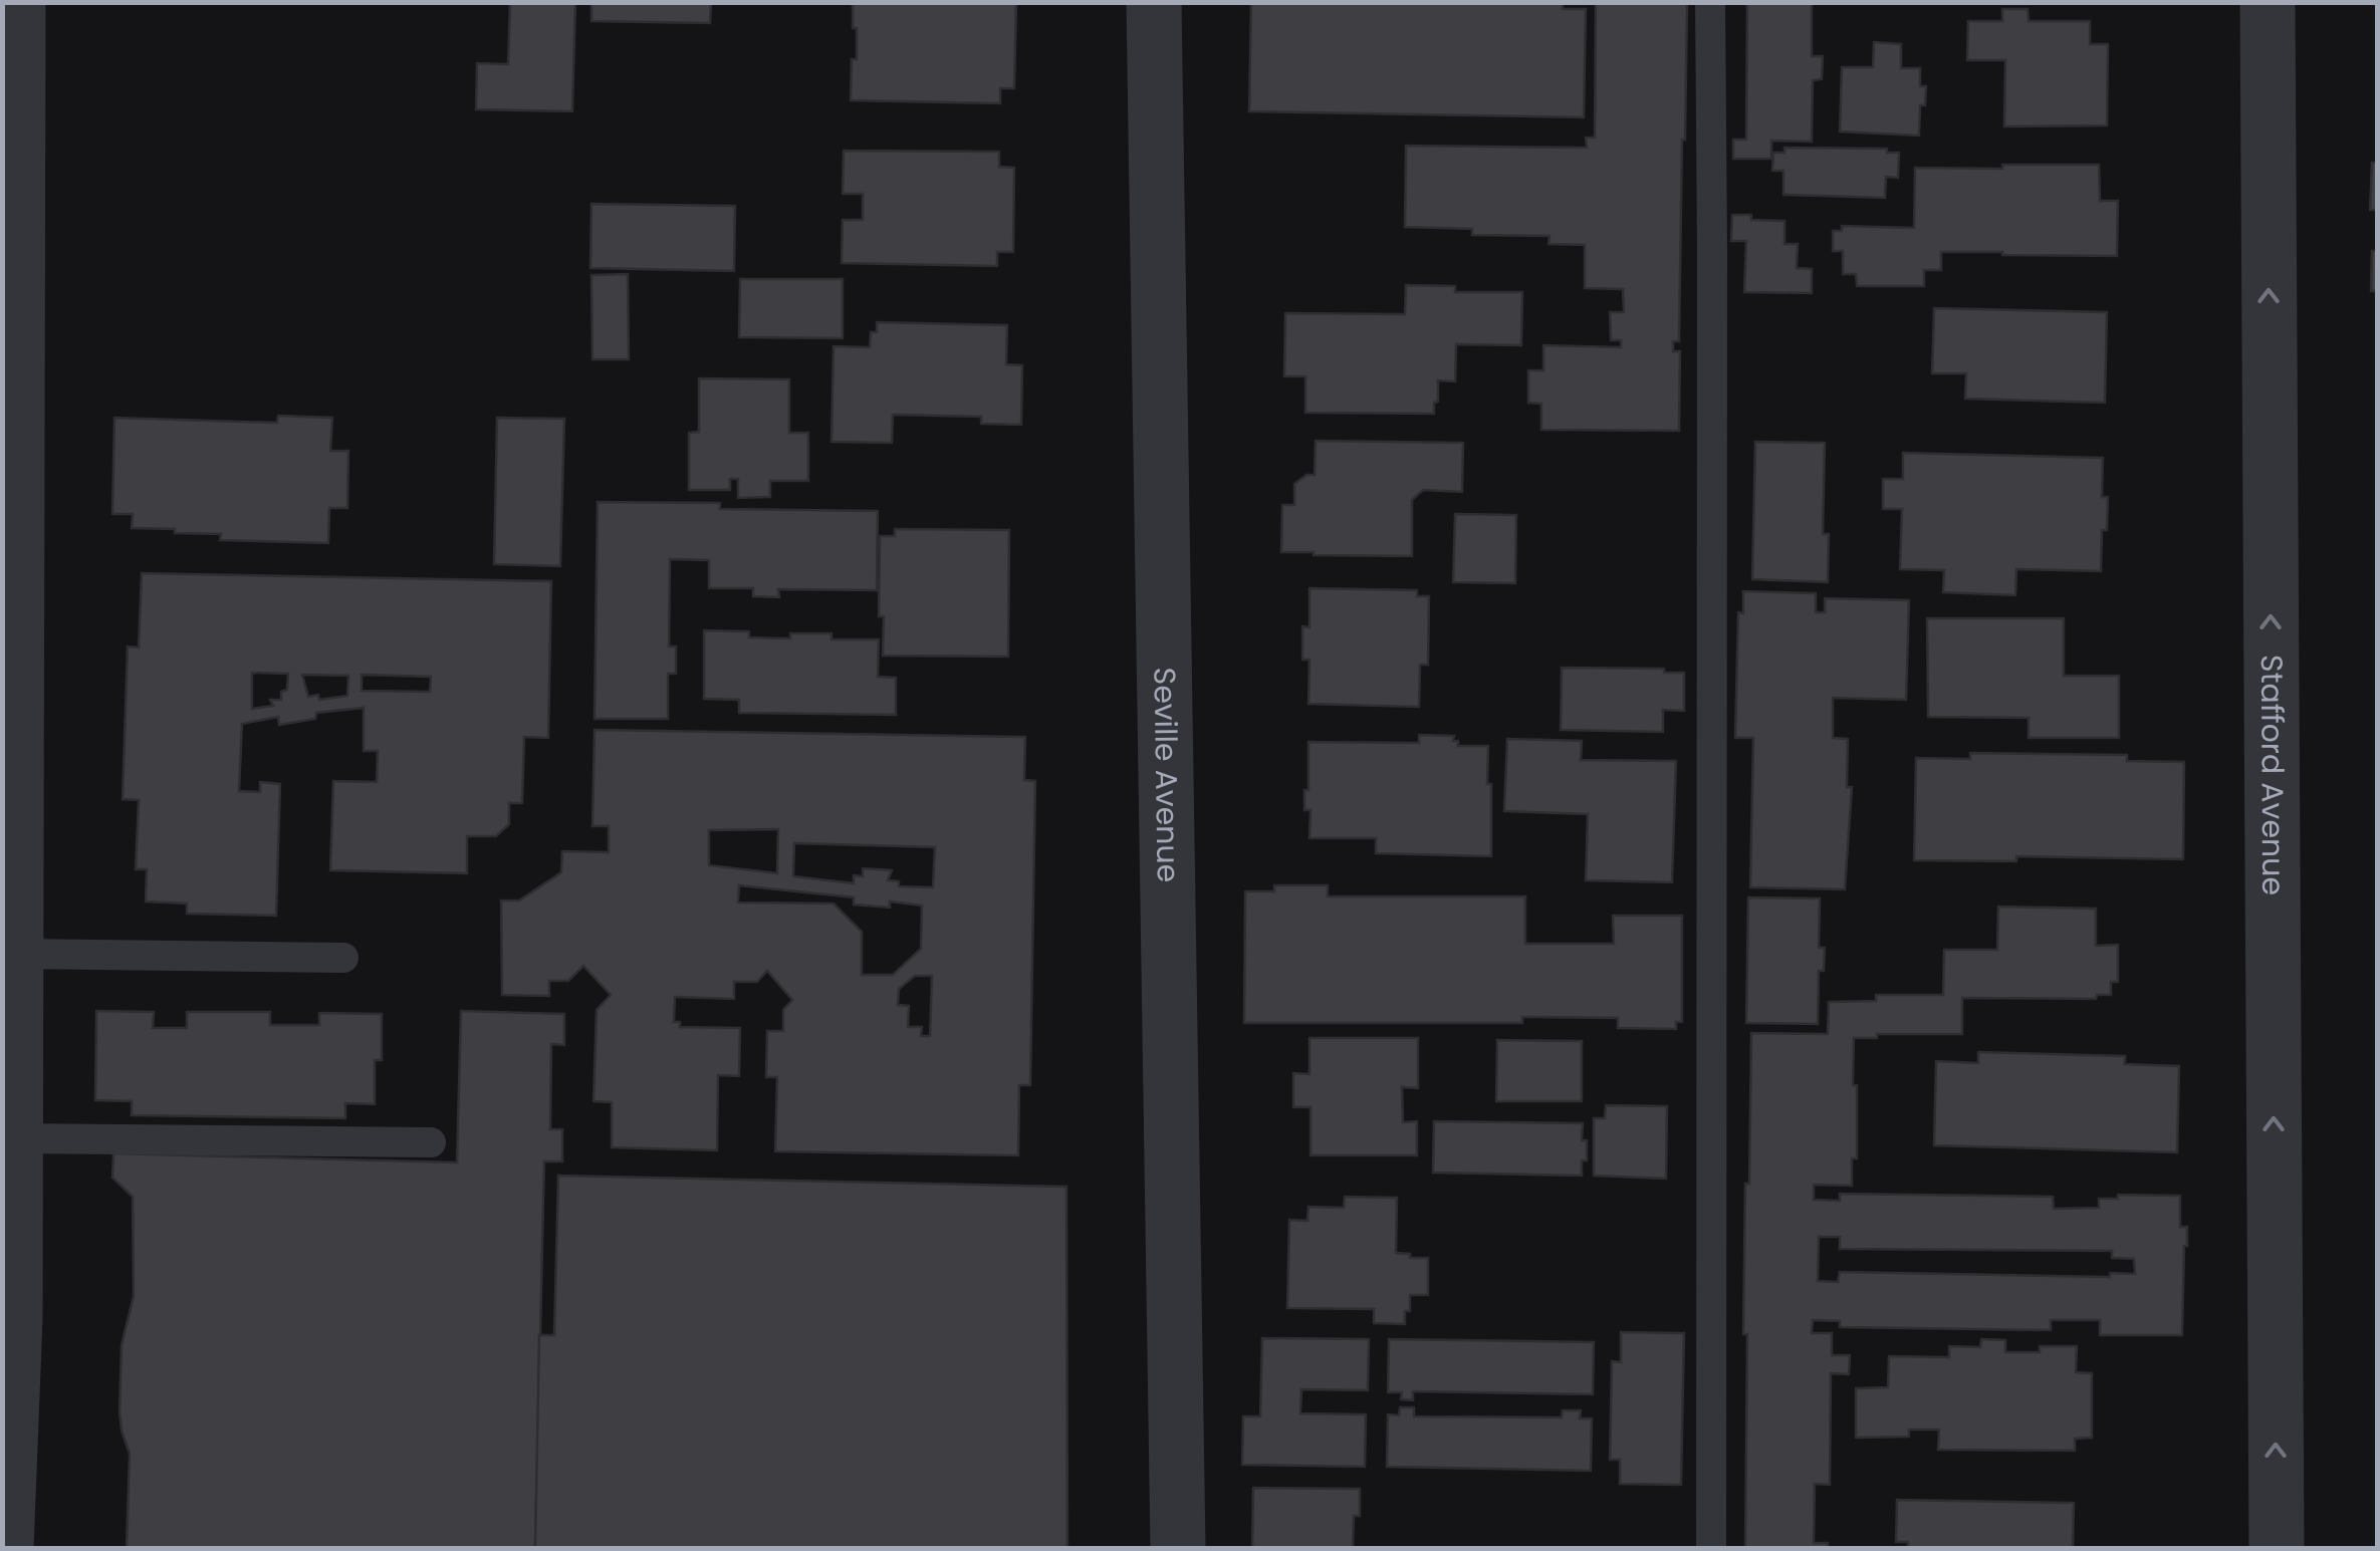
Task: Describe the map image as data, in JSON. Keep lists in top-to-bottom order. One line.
{"streets":{"street":["Seville Avenue","Stafford Avenue"]},"one_way":["Stafford Avenue"]}
